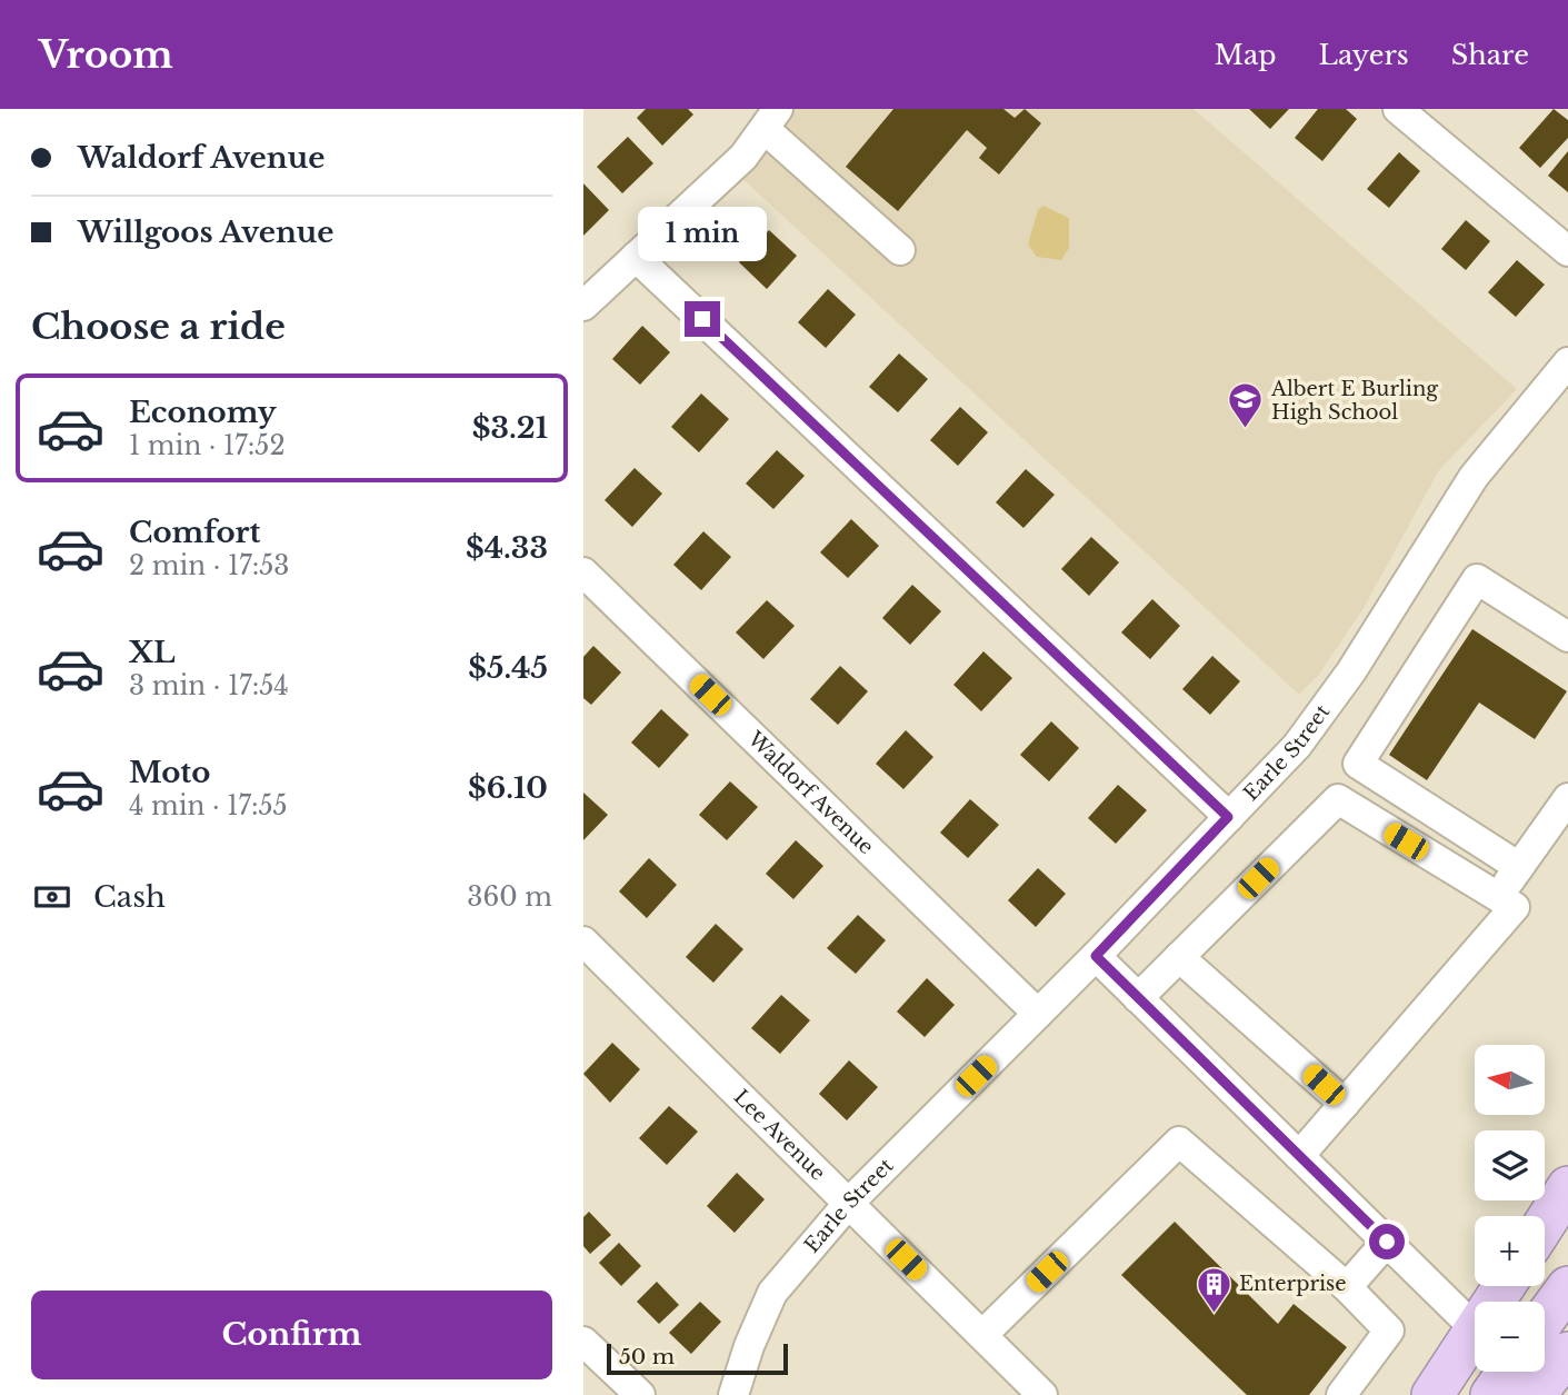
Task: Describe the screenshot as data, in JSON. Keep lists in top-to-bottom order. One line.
{"streets":{"street":["Earle Street","Waldorf Avenue","Lee Avenue"]},"crossings":[["Earle Street","Waldorf Avenue"],["Earle Street","Lee Avenue"]],"places":{"school or university":["Albert E Burling High School"],"building":["Enterprise"]},"scale_bar":"50 m","north":"left","page":{"header":"Vroom","nav":["Map","Layers","Share"],"banner":["Waldorf Avenue","Willgoos Avenue"],"bubble":"1 min","heading":"Choose a ride","list":[{"name":"Economy","note":"1 min · 17:52","value":"$3.21"},{"name":"Comfort","note":"2 min · 17:53","value":"$4.33"},{"name":"XL","note":"3 min · 17:54","value":"$5.45"},{"name":"Moto","note":"4 min · 17:55","value":"$6.10"}],"pay":["Cash","360 m"],"map_buttons":["+","−"],"buttons":"Confirm","scale":"50 m"}}
